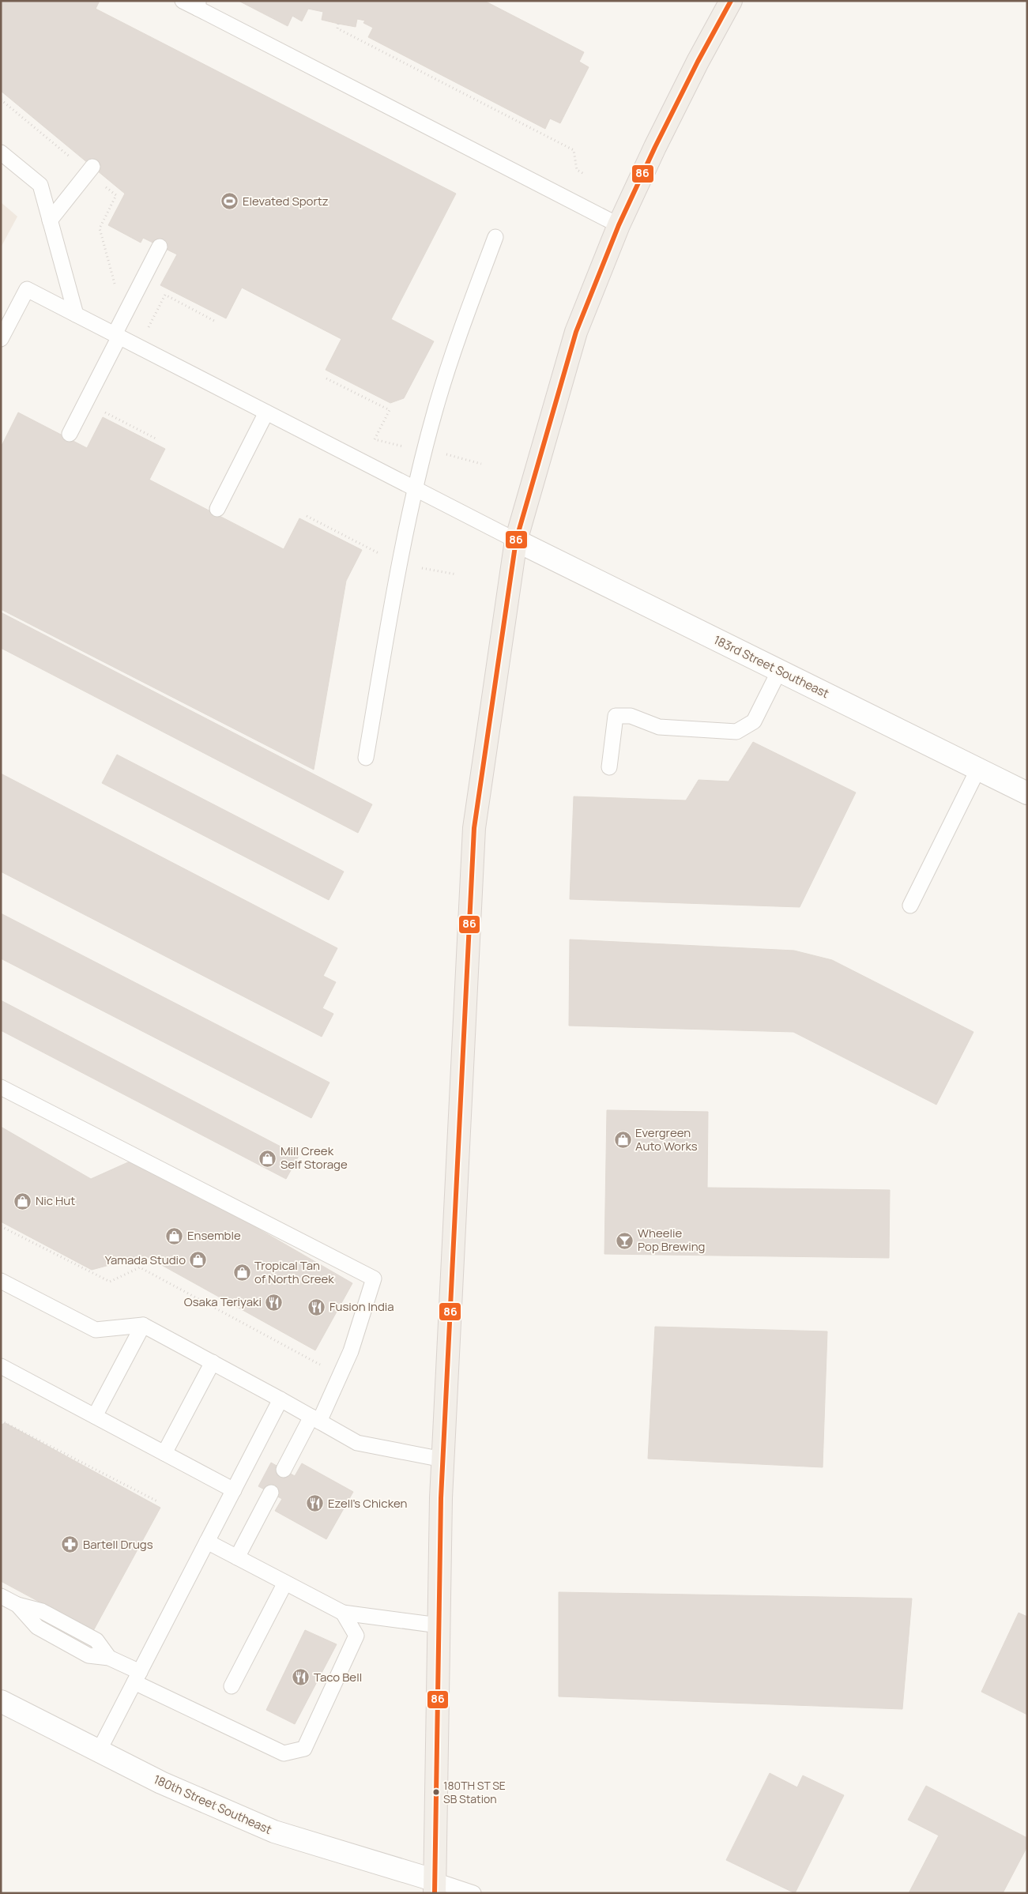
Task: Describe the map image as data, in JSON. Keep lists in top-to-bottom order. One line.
{"streets":{"street":["183rd Street Southeast","180th Street Southeast"]},"places":{"sports":["Elevated Sportz"],"shop":["Evergreen Auto Works","Mill Creek Self Storage","Nic Hut","Ensemble","Yamada Studio","Tropical Tan of North Creek"],"bar":["Wheelie Pop Brewing"],"restaurant":["Osaka Teriyaki","Fusion India","Ezell's Chicken","Taco Bell"],"pharmacy":["Bartell Drugs"],"other":["180TH ST SE SB Station"]},"lines":["transit line 86"]}
